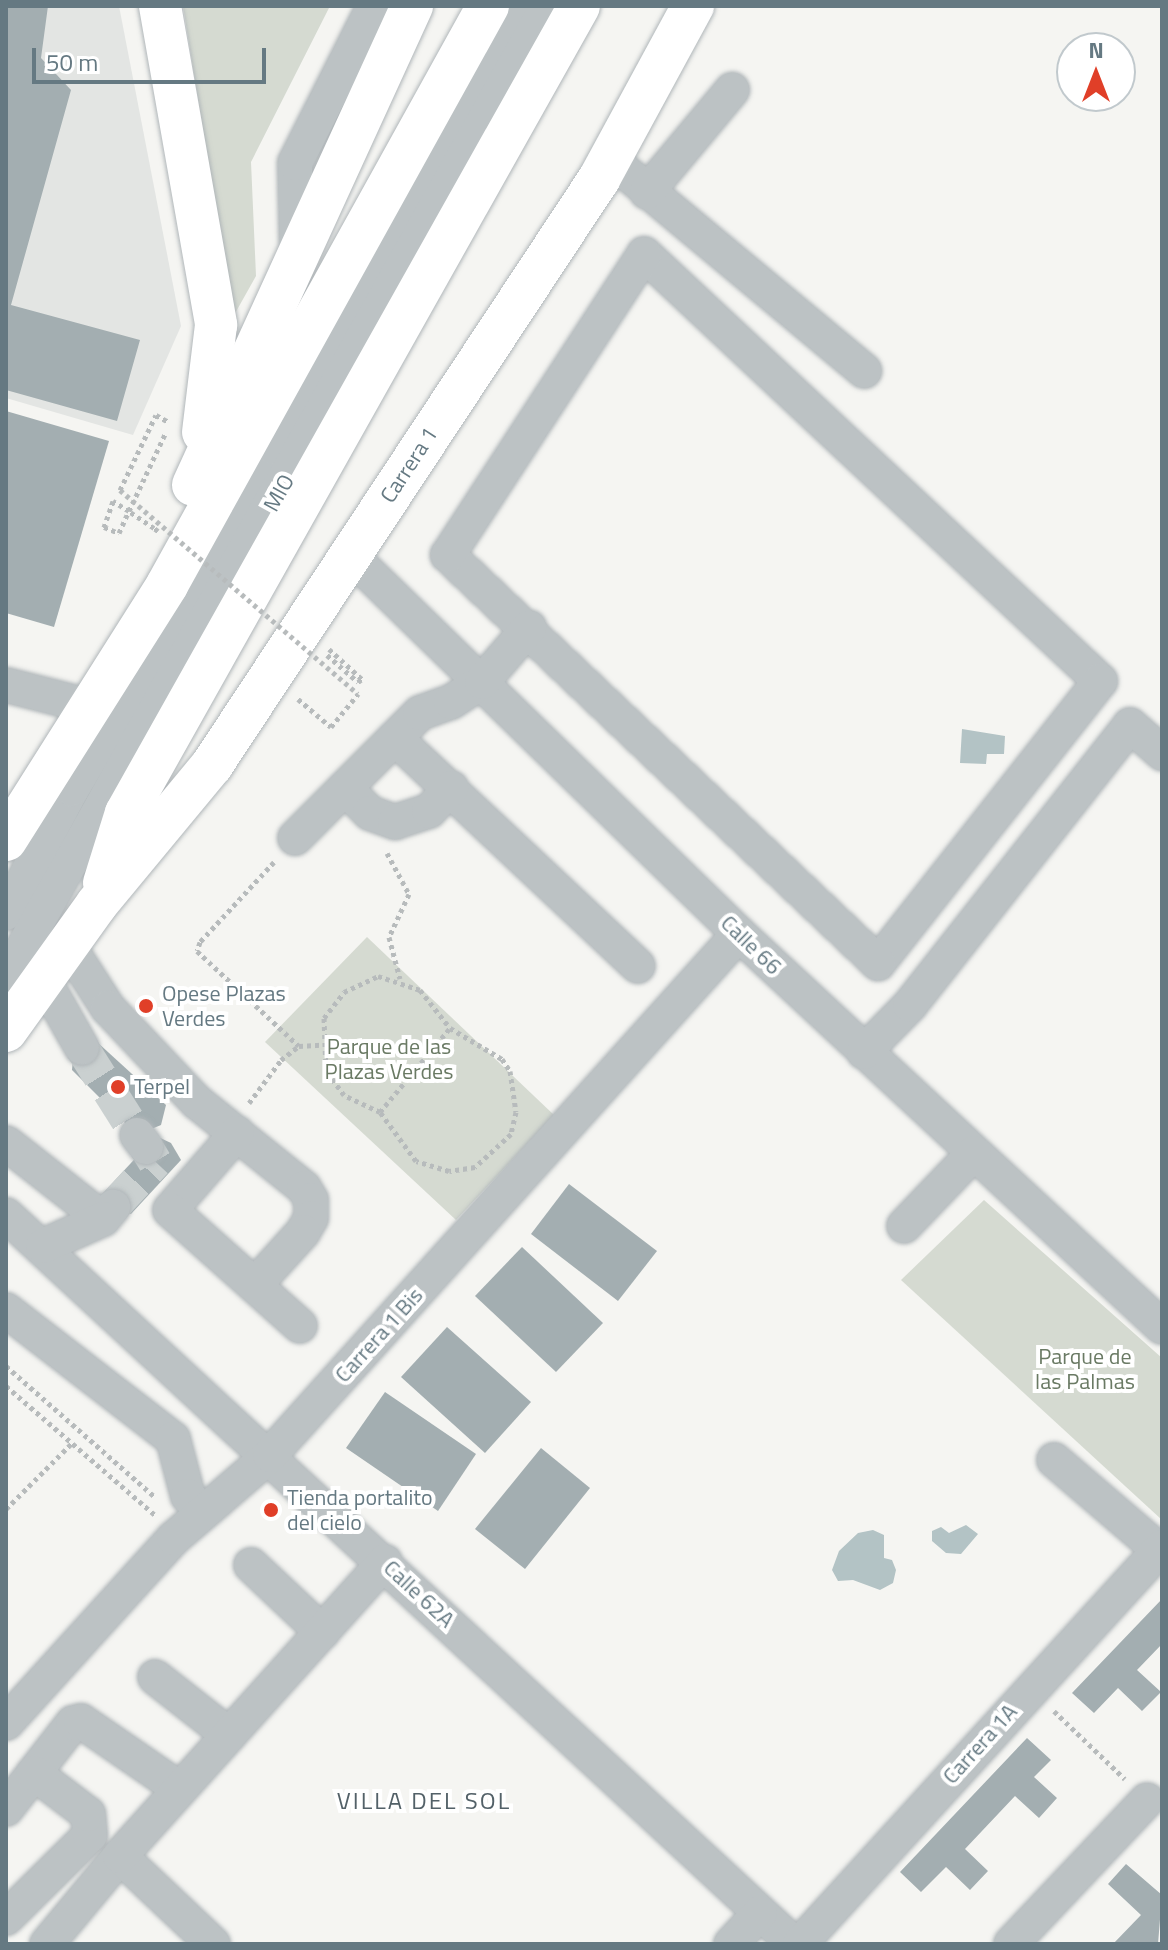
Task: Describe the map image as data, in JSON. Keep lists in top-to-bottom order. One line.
{"streets":{"main road":["Carrera 1"],"street":["MIO","Calle 66","Carrera 1 Bis","Calle 62A","Carrera 1A"]},"crossings":[["Carrera 1","MIO"],["Carrera 1","Calle 66"],["Calle 66","Carrera 1 Bis"],["Carrera 1 Bis","Calle 62A"],["Calle 62A","Carrera 1A"]],"districts":["VILLA DEL SOL"],"parks":["Parque de las Plazas Verdes","Parque de las Palmas"],"places":["Opese Plazas Verdes","Terpel","Tienda portalito del cielo"],"scale_bar":"50 m","north":"top"}
